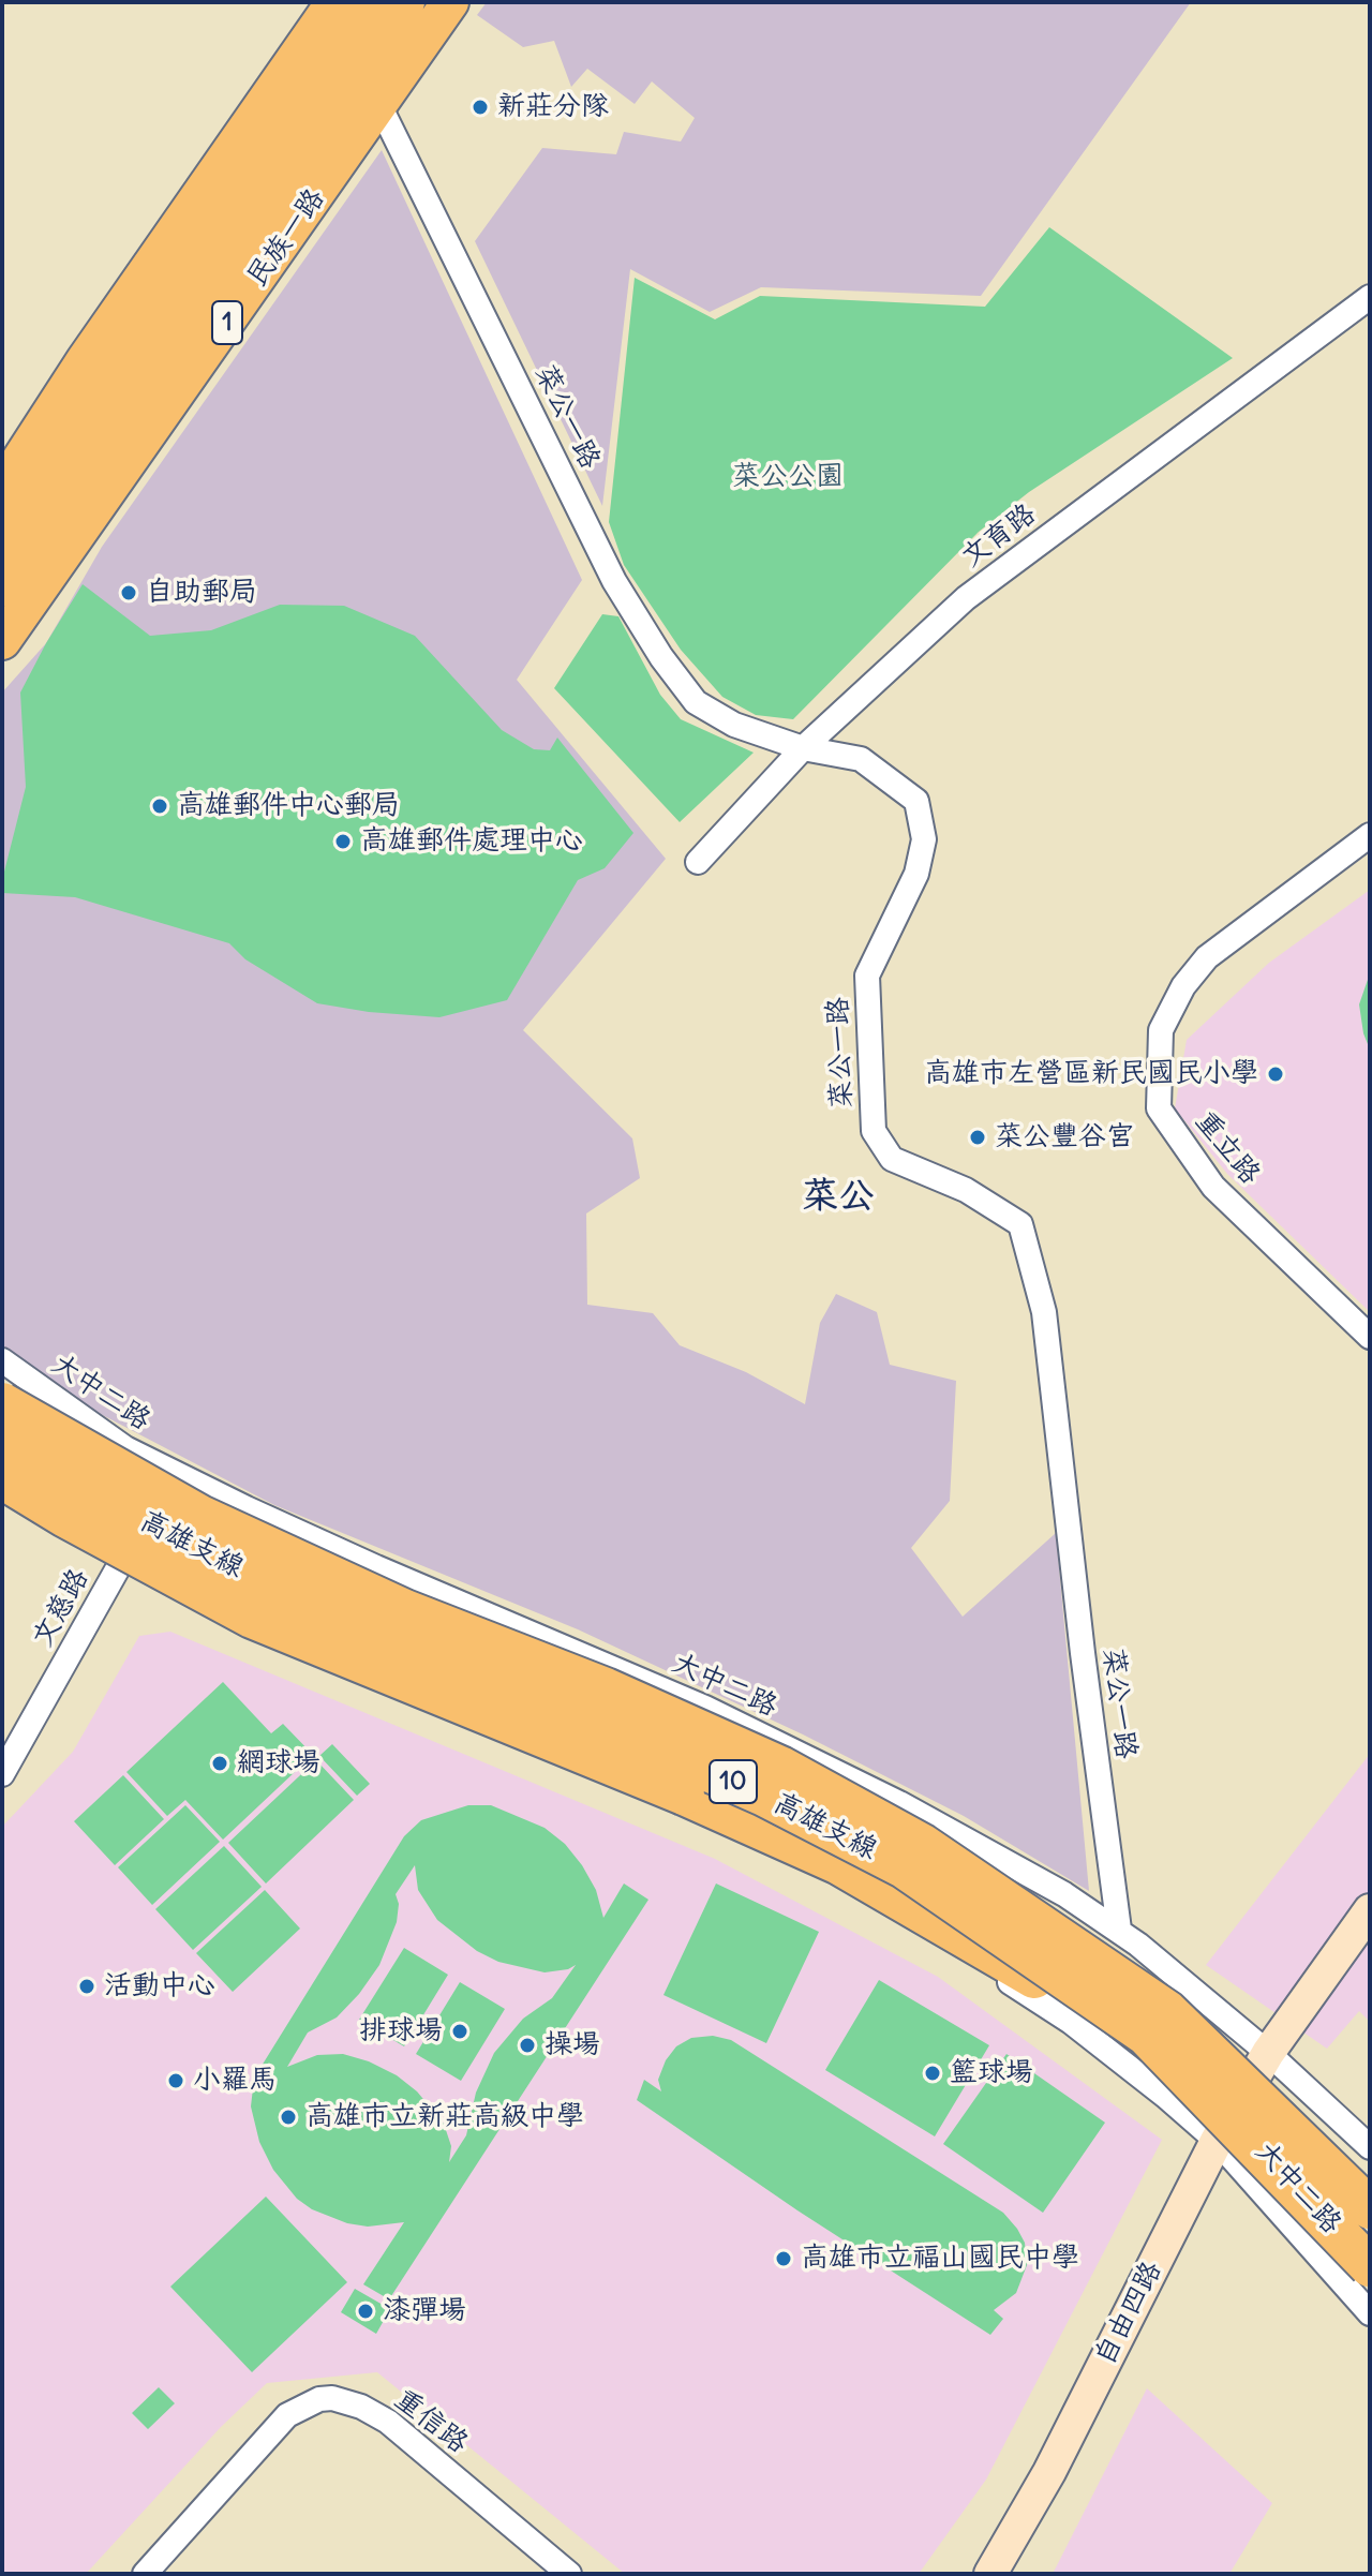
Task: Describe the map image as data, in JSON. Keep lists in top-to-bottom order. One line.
{"streets":{"highway":["高雄支線","10"],"main road":["民族一路","1"],"street":["菜公一路","文育路","重立路","大中二路","文慈路","自由四路","重信路"]},"crossings":[["民族一路","菜公一路"],["菜公一路","文育路"],["菜公一路","大中二路"],["大中二路","文慈路"],["大中二路","自由四路"]],"districts":["菜公"],"parks":["菜公公園"],"places":["新莊分隊","自助郵局","高雄郵件中心郵局","高雄郵件處理中心","高雄市左營區新民國民小學","菜公豐谷宮","網球場","活動中心","排球場","操場","籃球場","小羅馬","高雄市立新莊高級中學","高雄市立福山國民中學","漆彈場"]}
